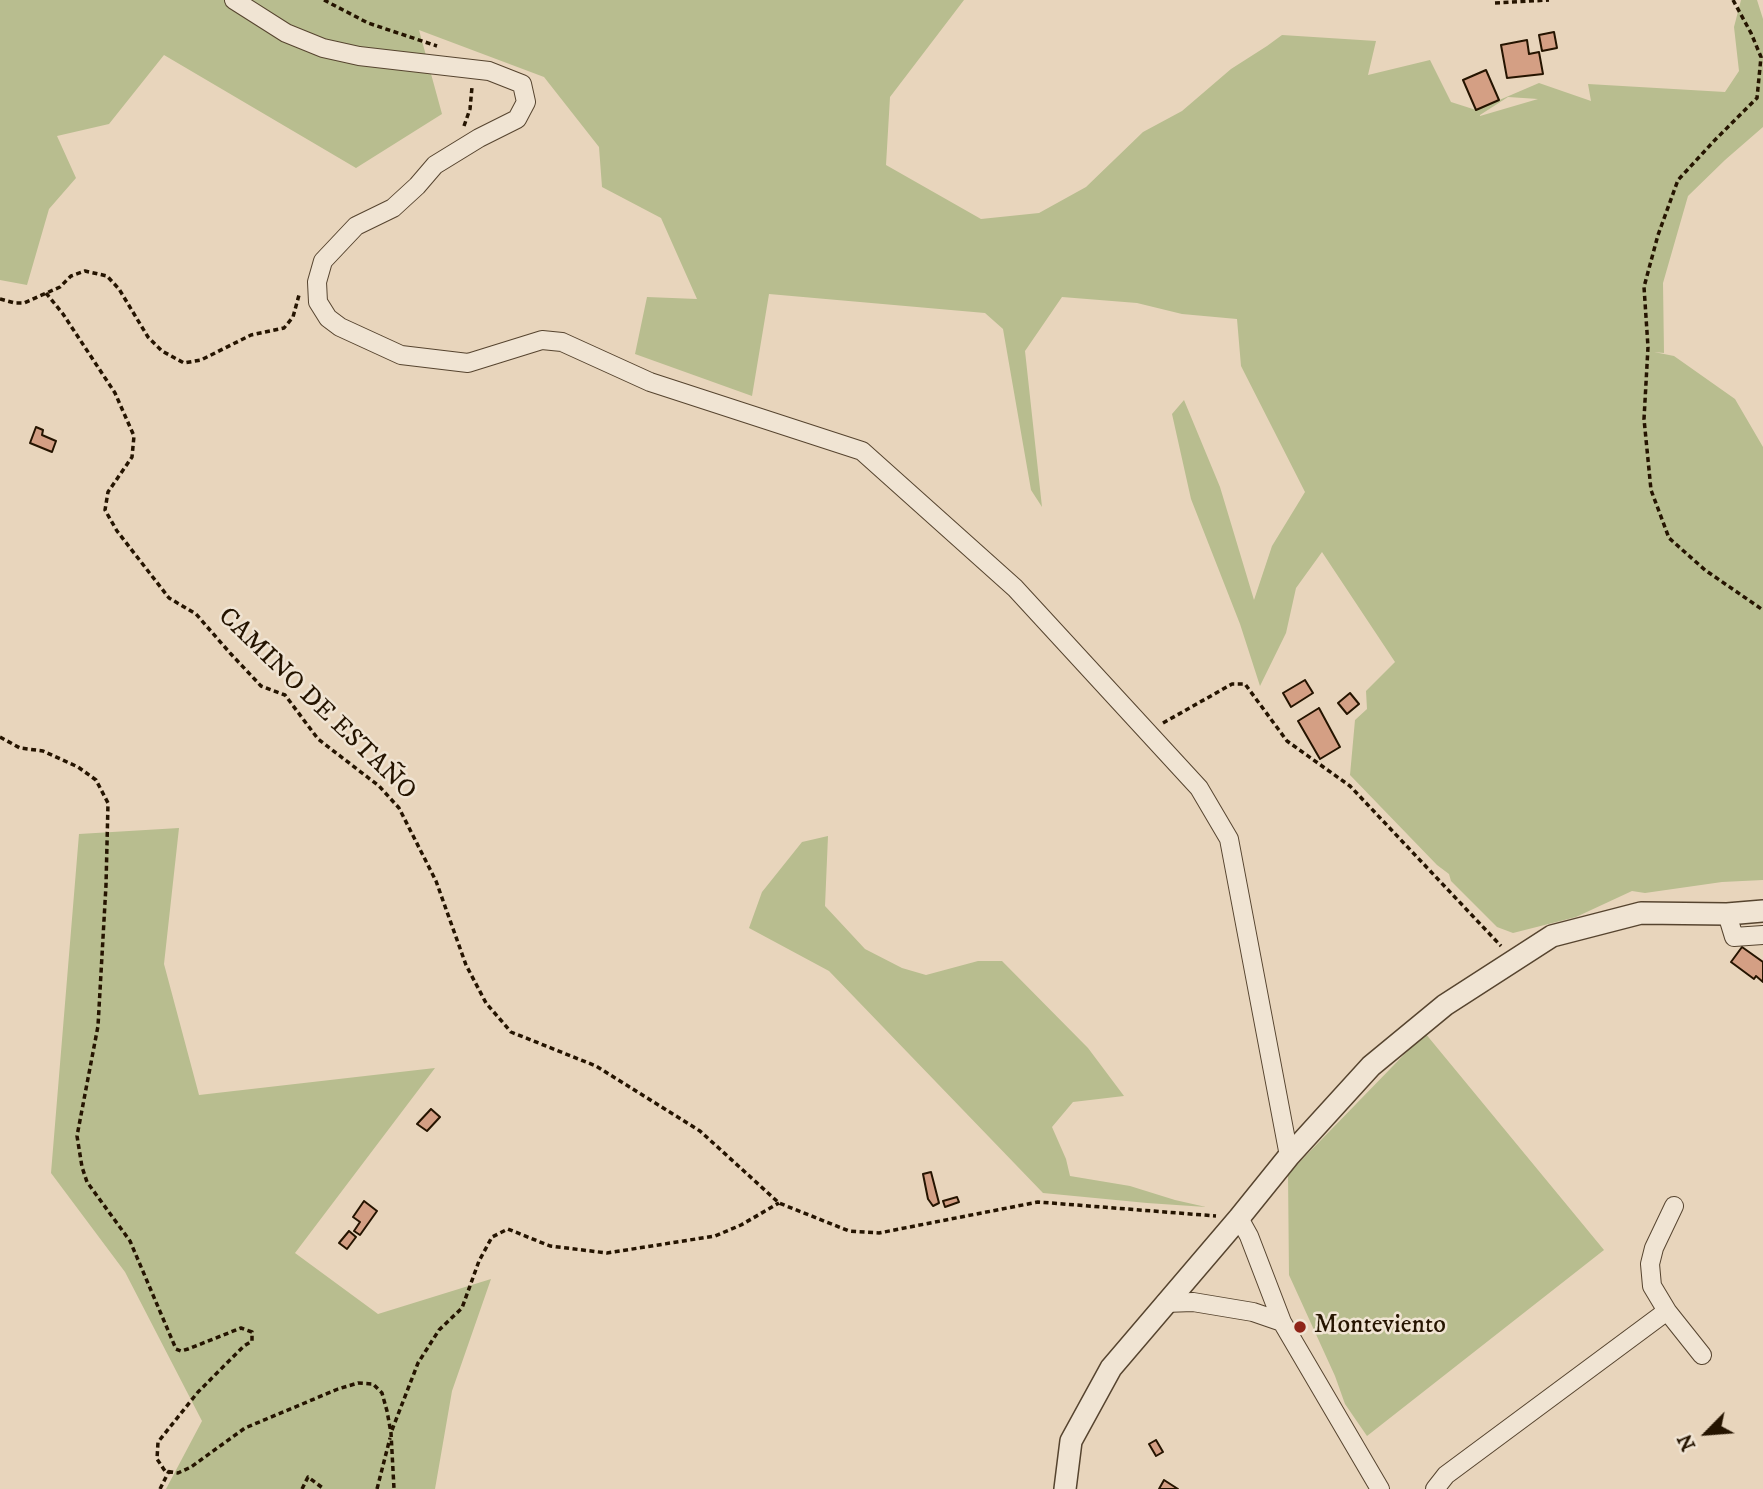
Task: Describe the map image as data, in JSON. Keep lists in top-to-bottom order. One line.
{"streets":{"path":["CAMINO DE ESTAÑO"]},"places":["Monteviento"],"north":"bottom left"}
